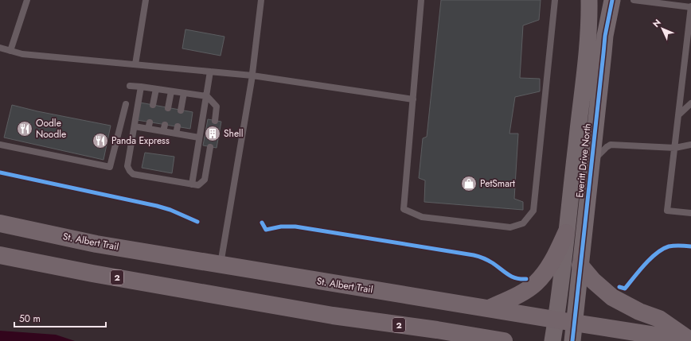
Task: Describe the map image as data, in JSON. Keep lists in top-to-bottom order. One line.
{"streets":{"main road":["St. Albert Trail","2"],"street":["Everitt Drive North"]},"crossings":[["Everitt Drive North","St. Albert Trail"]],"places":{"restaurant":["Oodle Noodle","Panda Express"],"building":["Shell"],"shop":["PetSmart"]},"scale_bar":"50 m","north":"top left"}
